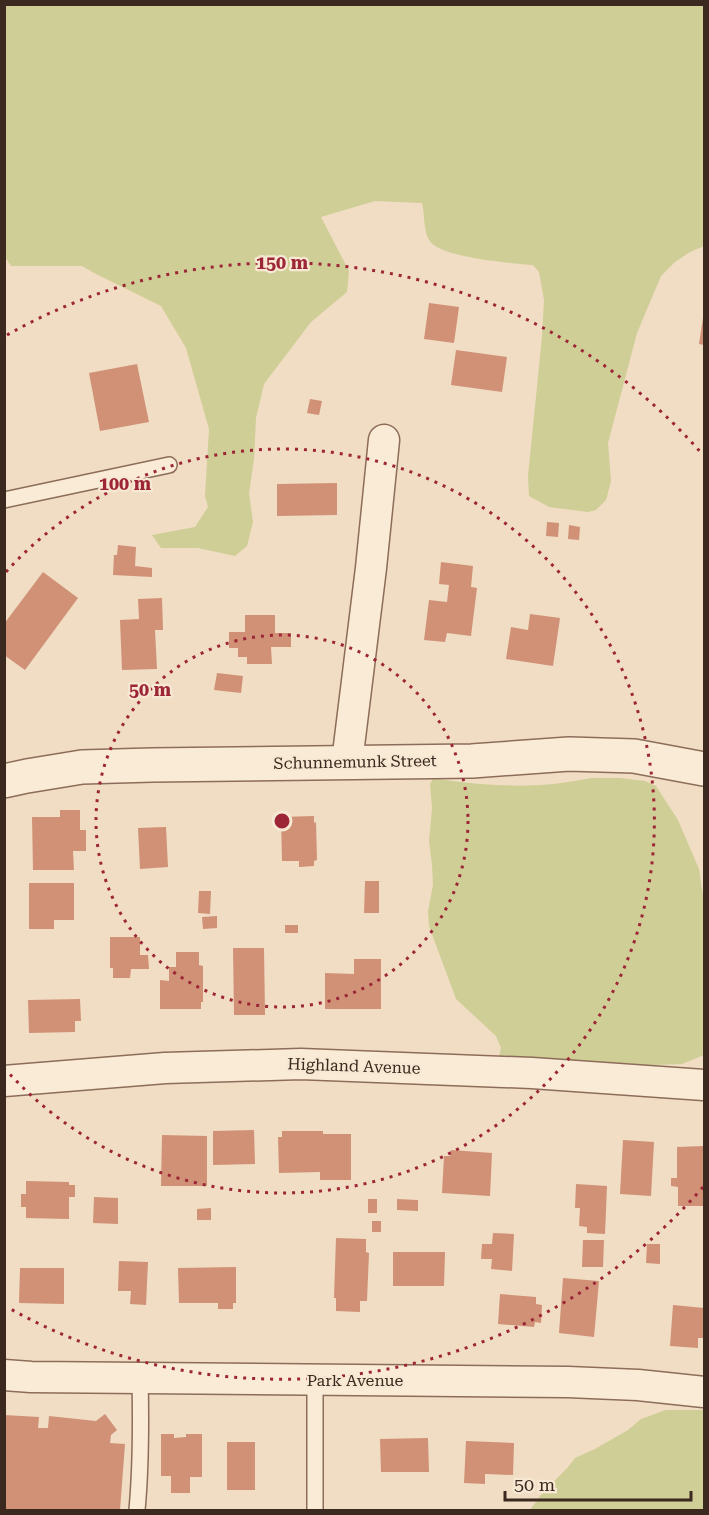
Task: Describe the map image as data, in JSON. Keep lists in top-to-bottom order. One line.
{"streets":{"street":["Schunnemunk Street","Highland Avenue","Park Avenue"]},"scale_bar":"50 m","rings":["150 m","100 m","50 m"]}
